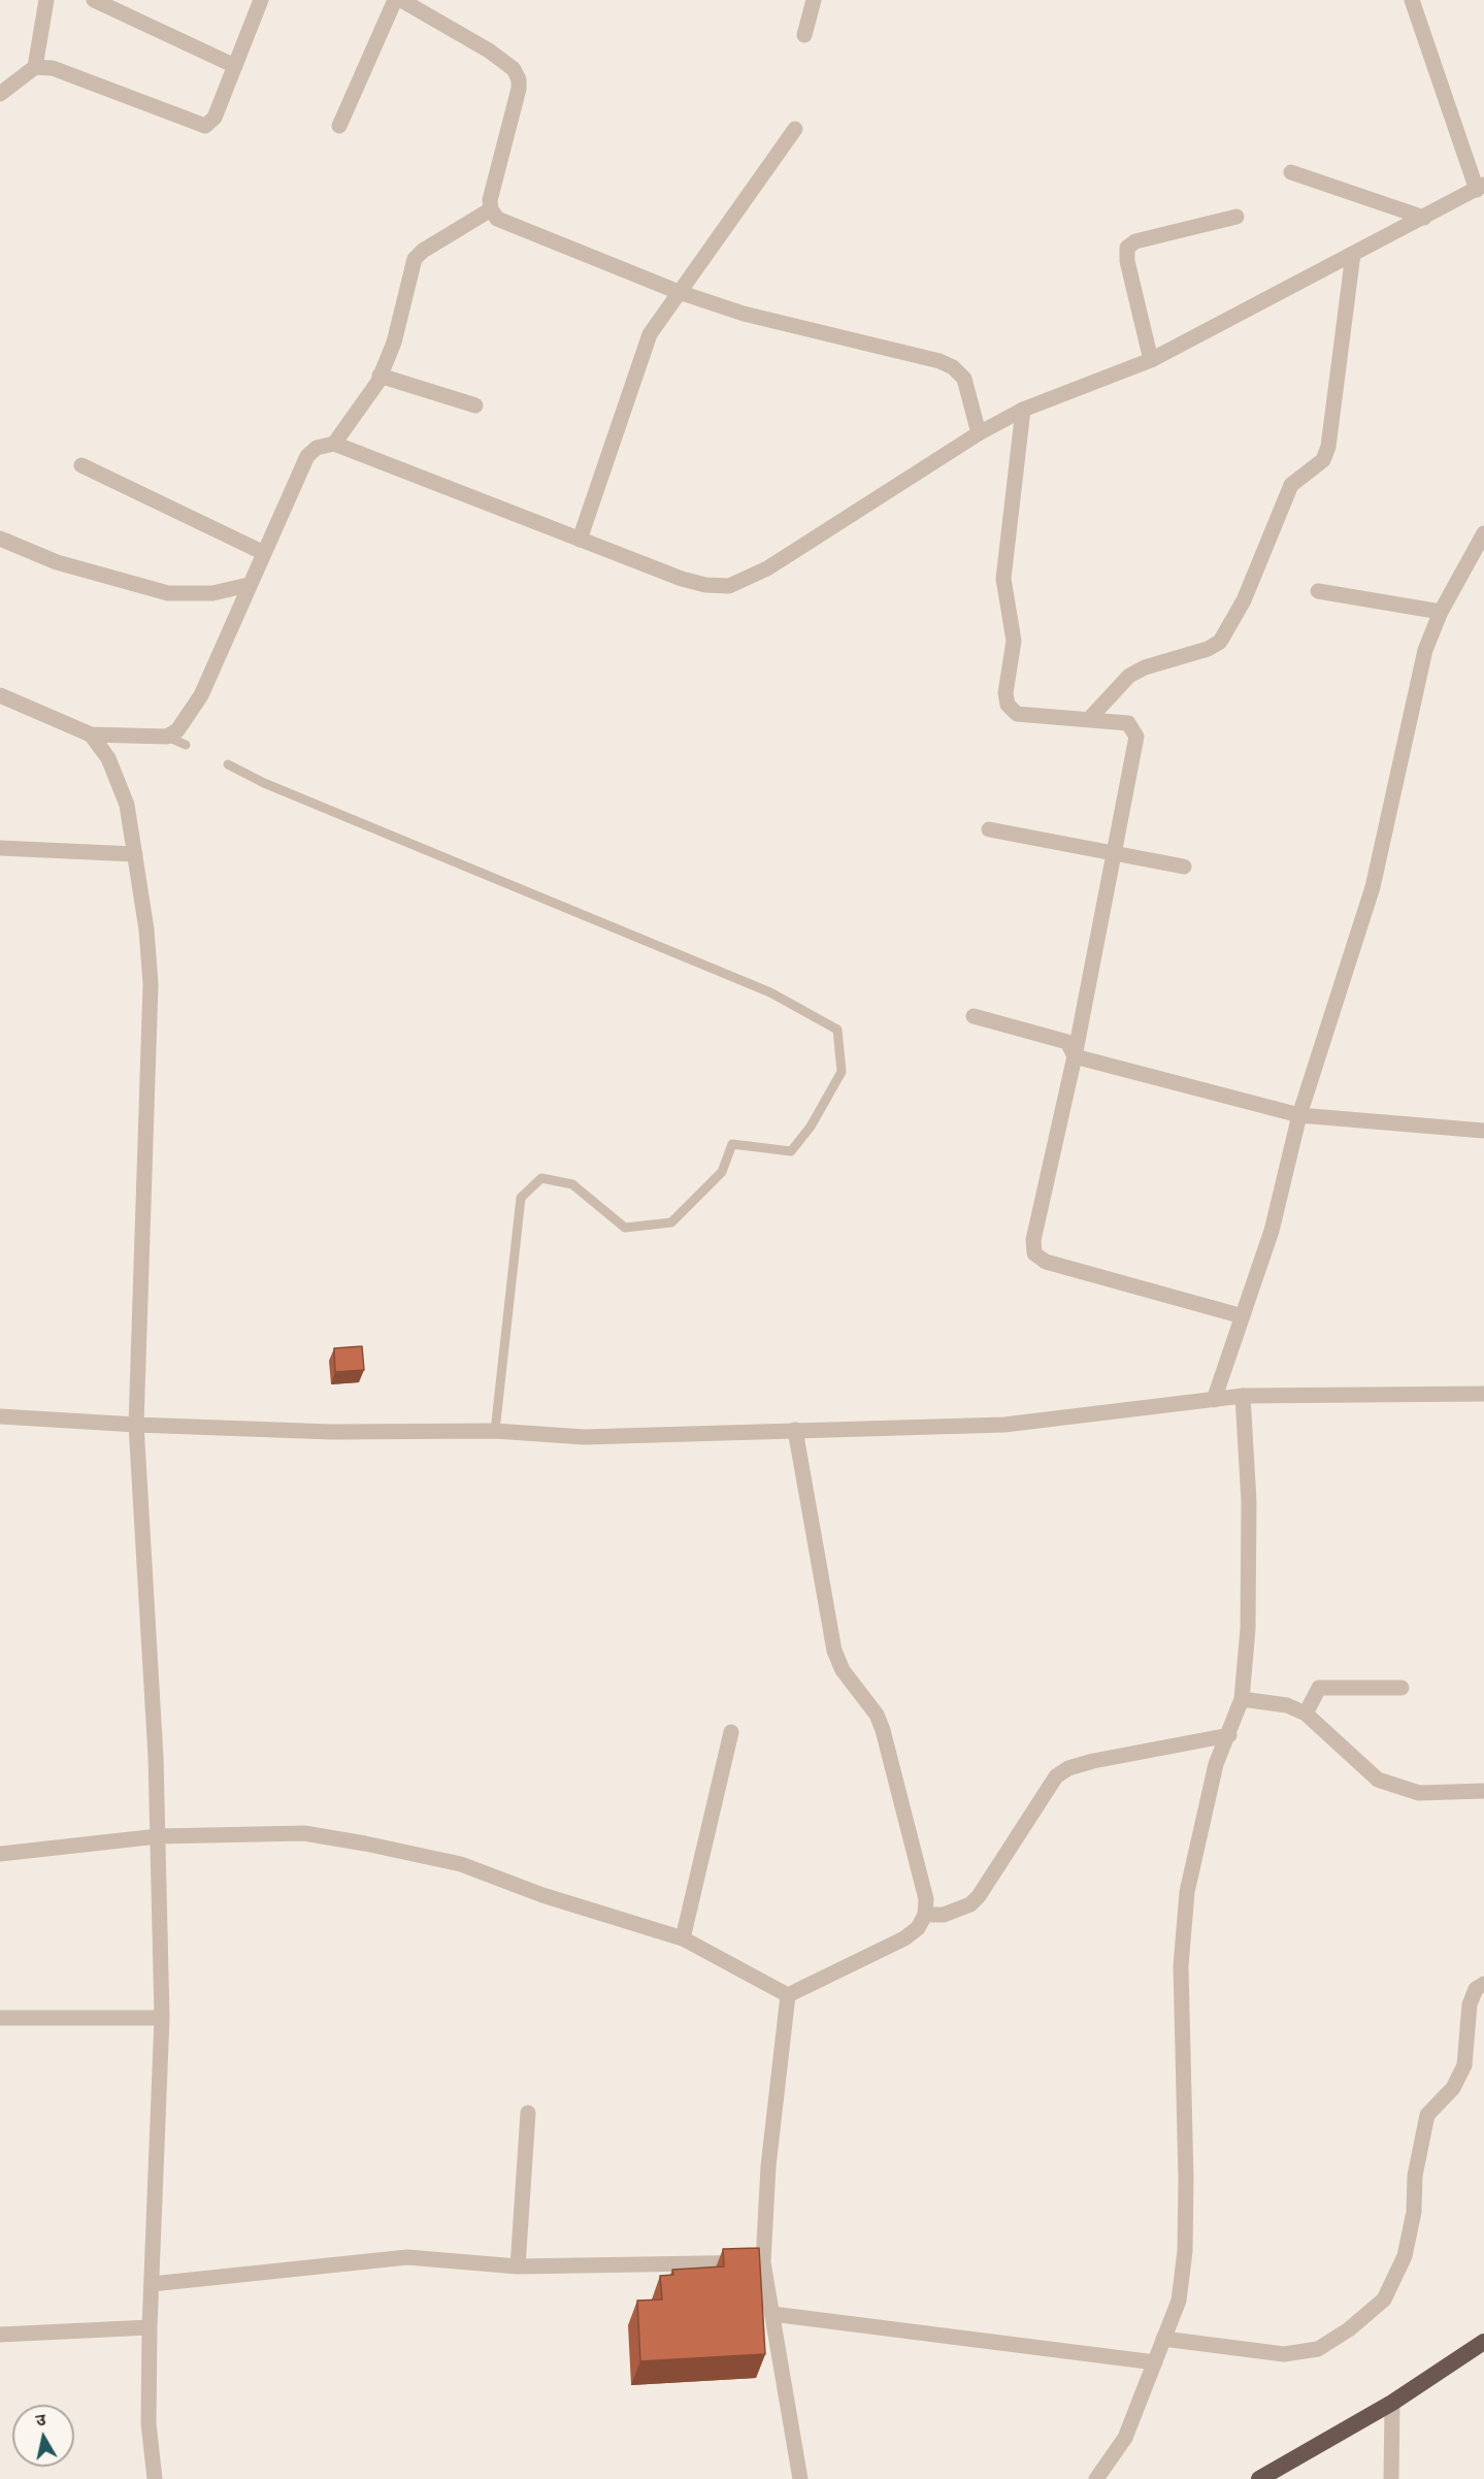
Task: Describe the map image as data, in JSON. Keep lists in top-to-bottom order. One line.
{"north":"top"}
